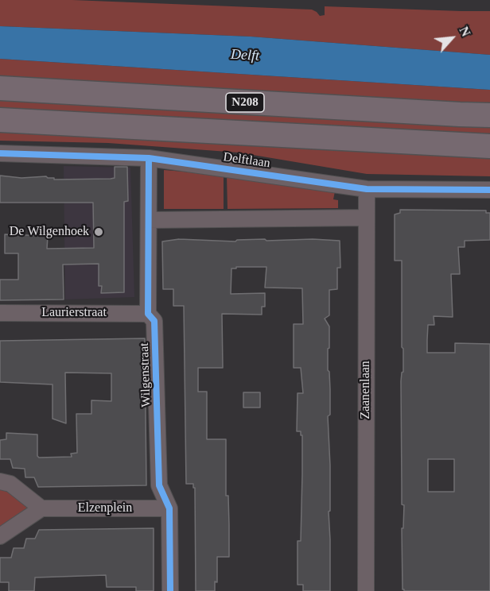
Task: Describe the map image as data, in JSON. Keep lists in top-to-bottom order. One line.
{"streets":{"main road":["N208","Delftlaan"],"street":["Laurierstraat","Wilgenstraat","Zaanenlaan","Elzenplein"]},"crossings":[["Delftlaan","Wilgenstraat"],["Delftlaan","Zaanenlaan"],["Laurierstraat","Wilgenstraat"],["Wilgenstraat","Elzenplein"]],"water":["Delft"],"places":["De Wilgenhoek"],"north":"top right"}
